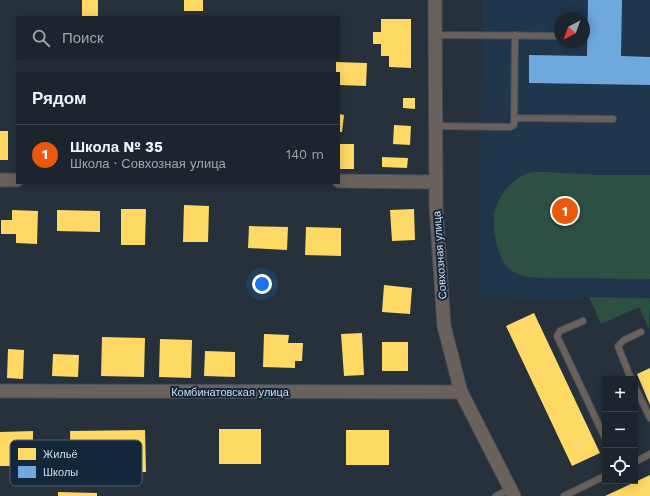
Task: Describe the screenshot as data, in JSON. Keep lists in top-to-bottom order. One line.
{"streets":{"street":["Совхозная улица","Комбинатовская улица"]},"crossings":[["Совхозная улица","Комбинатовская улица"]],"legend":["Жильё","Школы"],"north":"bottom left","page":{"search":"Поиск","heading":"Рядом","list":[{"mark":"1","name":"Школа № 35","note":"Школа · Совхозная улица","value":"140 m"}],"pins":"1","map_buttons":["+","−"]}}
